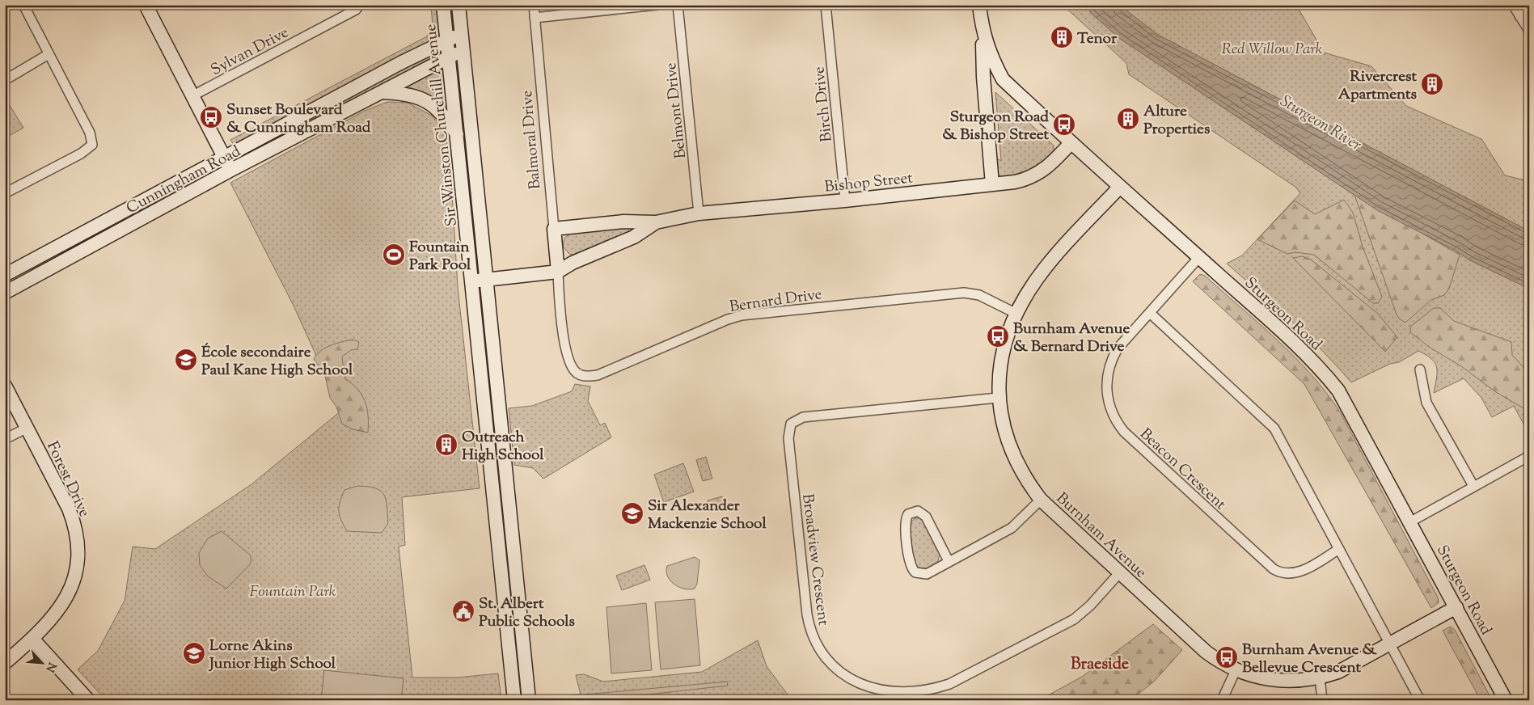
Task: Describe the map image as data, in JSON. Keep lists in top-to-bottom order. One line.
{"streets":{"main road":["Sir Winston Churchill Avenue","Balmoral Drive","Cunningham Road","Bishop Street","Sturgeon Road","Forest Drive","Burnham Avenue"],"street":["Sylvan Drive","Birch Drive","Belmont Drive","Bernard Drive","Beacon Crescent","Broadview Crescent"]},"crossings":[["Birch Drive","Bishop Street"],["Belmont Drive","Bishop Street"],["Sir Winston Churchill Avenue","Cunningham Road"],["Sir Winston Churchill Avenue","Bishop Street"],["Balmoral Drive","Bishop Street"],["Balmoral Drive","Bernard Drive"],["Bishop Street","Bernard Drive"],["Bishop Street","Sturgeon Road"],["Bernard Drive","Burnham Avenue"],["Sturgeon Road","Beacon Crescent"],["Sturgeon Road","Burnham Avenue"],["Burnham Avenue","Broadview Crescent"]],"districts":["Braeside"],"water":["Sturgeon River"],"parks":["Red Willow Park","Fountain Park"],"places":{"building":["Tenor","Rivercrest Apartments","Alture Properties","Outreach High School"],"bus stop":["Sunset Boulevard & Cunningham Road","Sturgeon Road & Bishop Street","Burnham Avenue & Bernard Drive","Burnham Avenue & Bellevue Crescent"],"sports":["Fountain Park Pool"],"school or university":["École secondaire Paul Kane High School","Sir Alexander Mackenzie School","Lorne Akins Junior High School"],"public building":["St. Albert Public Schools"]},"north":"bottom right"}
